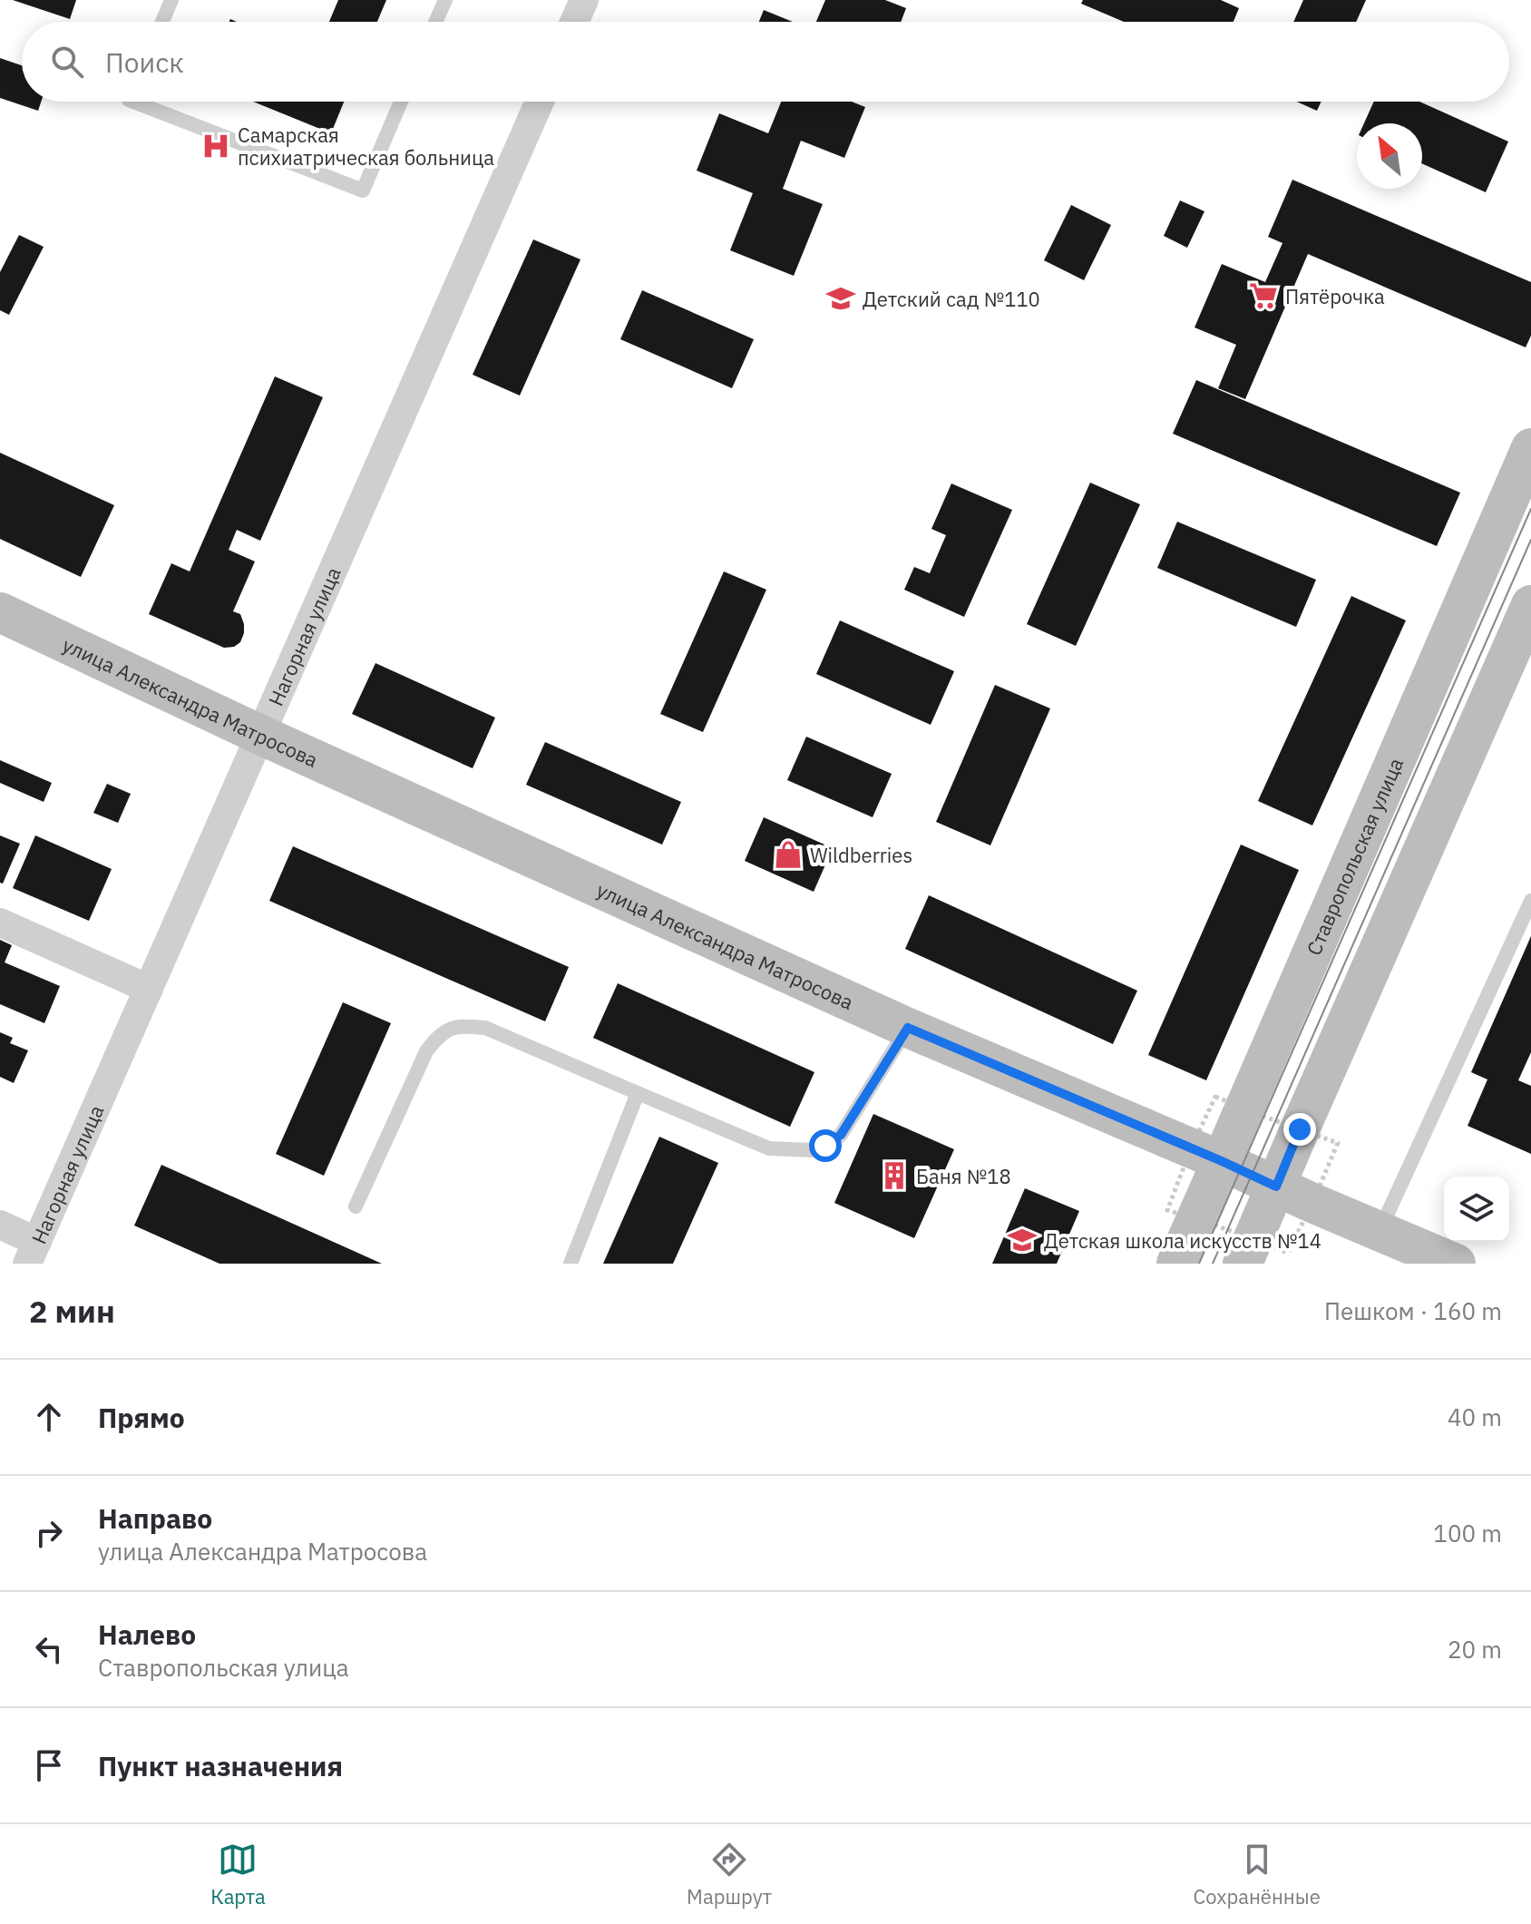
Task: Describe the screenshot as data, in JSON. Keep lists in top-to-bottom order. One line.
{"streets":{"street":["Нагорная улица","улица Александра Матросова","Ставропольская улица"]},"crossings":[["Нагорная улица","улица Александра Матросова"],["улица Александра Матросова","Ставропольская улица"]],"places":{"hospital":["Самарская психиатрическая больница"],"supermarket":["Пятёрочка"],"school or university":["Детский сад №110","Детская школа искусств №14"],"shop":["Wildberries"],"building":["Баня №18"]},"north":"top left","page":{"search":"Поиск","heading":["2 мин","Пешком · 160 m"],"list":[["Прямо","40 m"],["Направо","улица Александра Матросова","100 m"],["Налево","Ставропольская улица","20 m"],"Пункт назначения"],"nav":["Карта","Маршрут","Сохранённые"]}}
